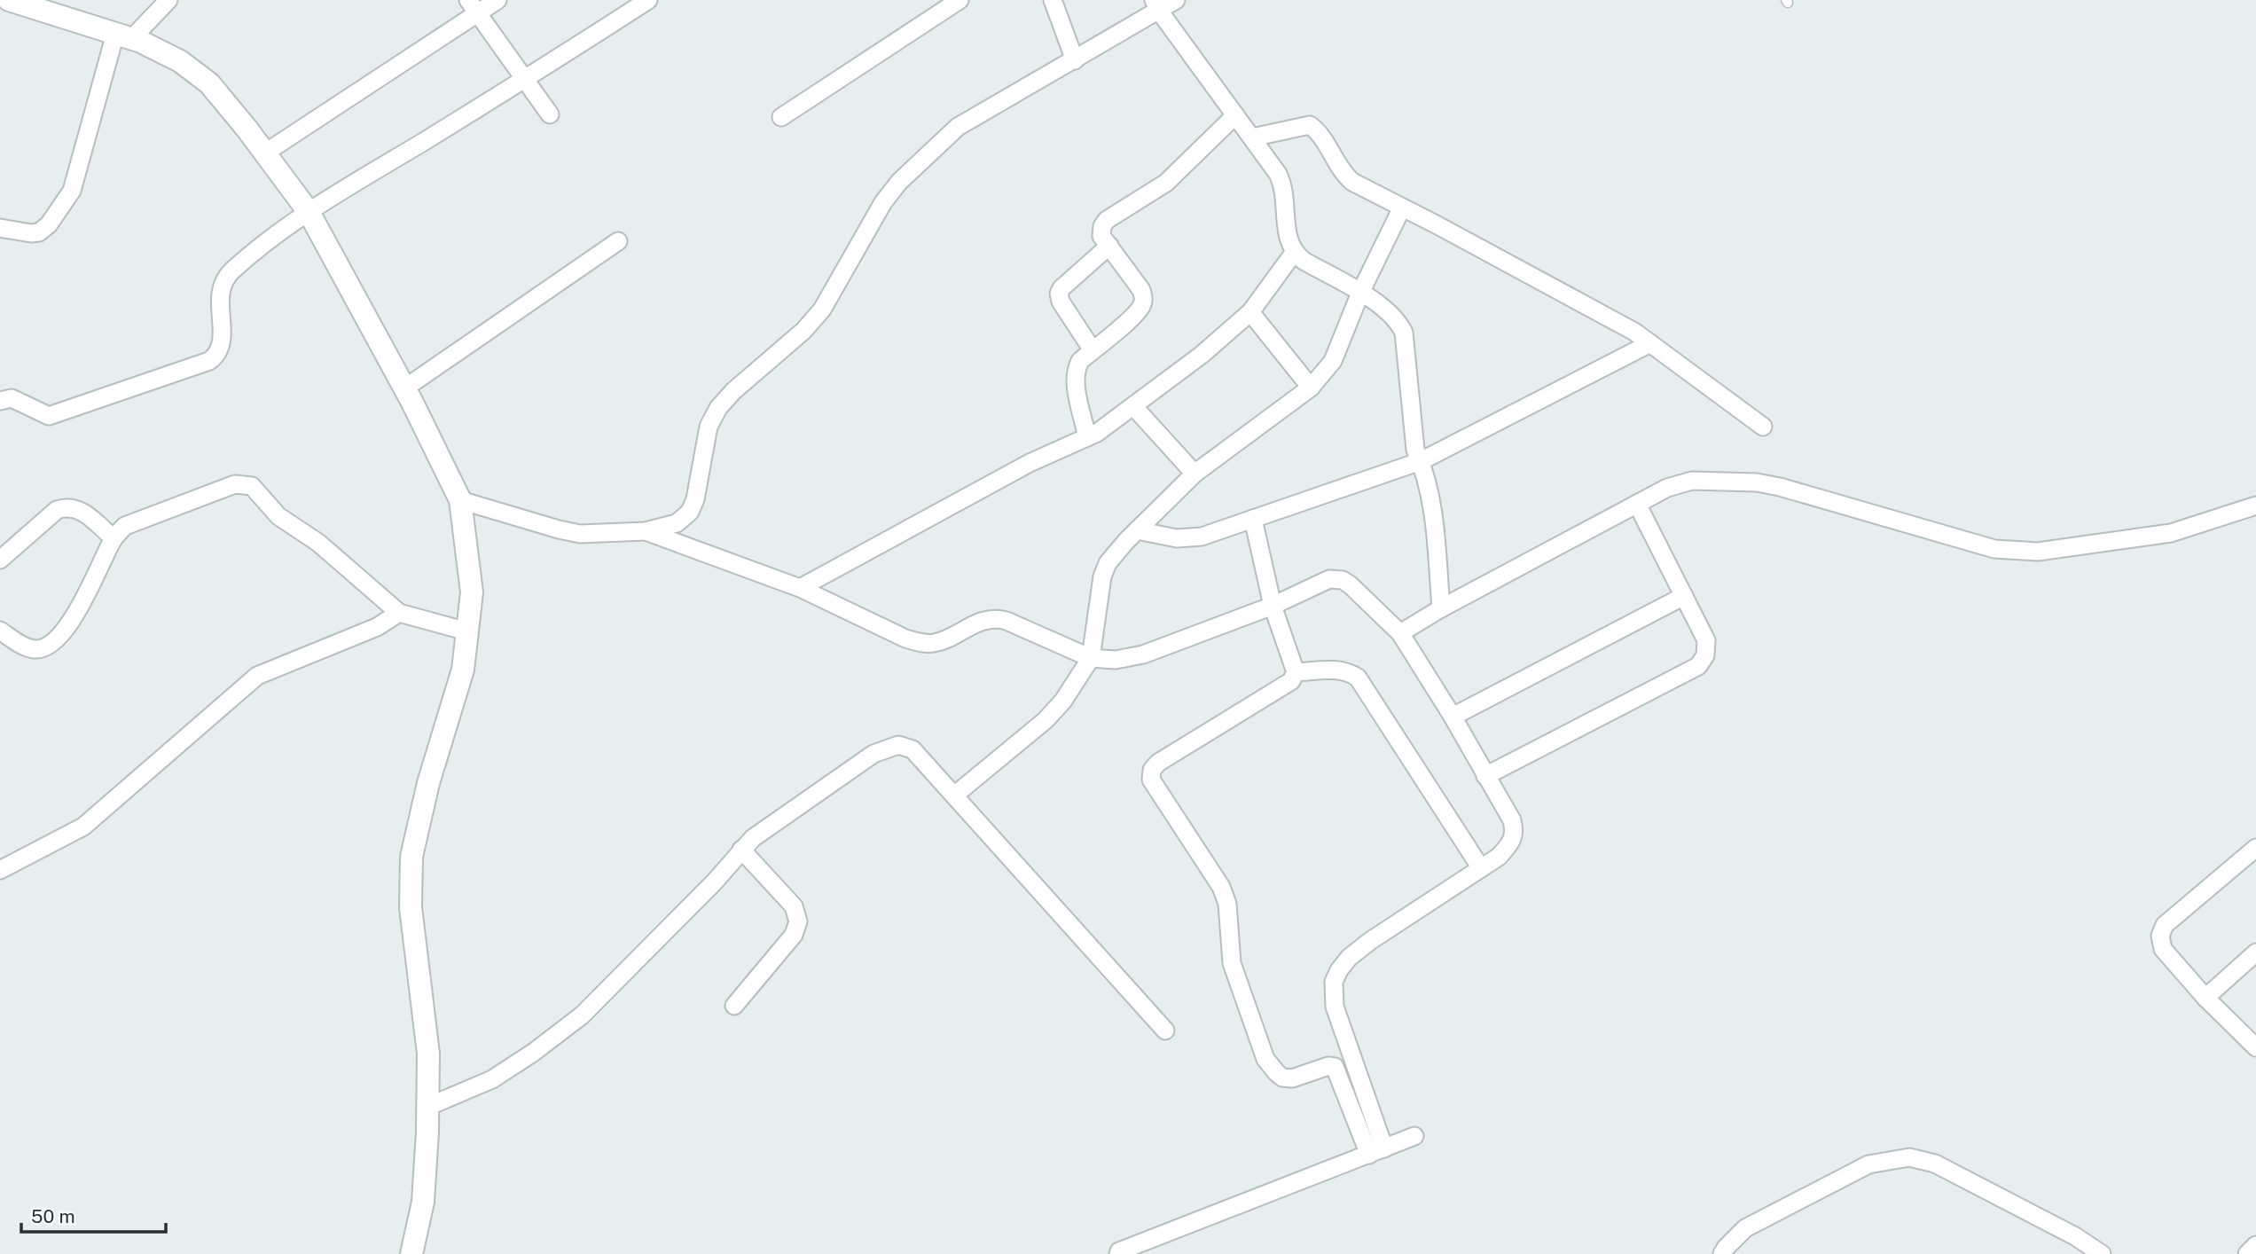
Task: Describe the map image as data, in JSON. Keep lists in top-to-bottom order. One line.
{"scale_bar":"50 m"}
